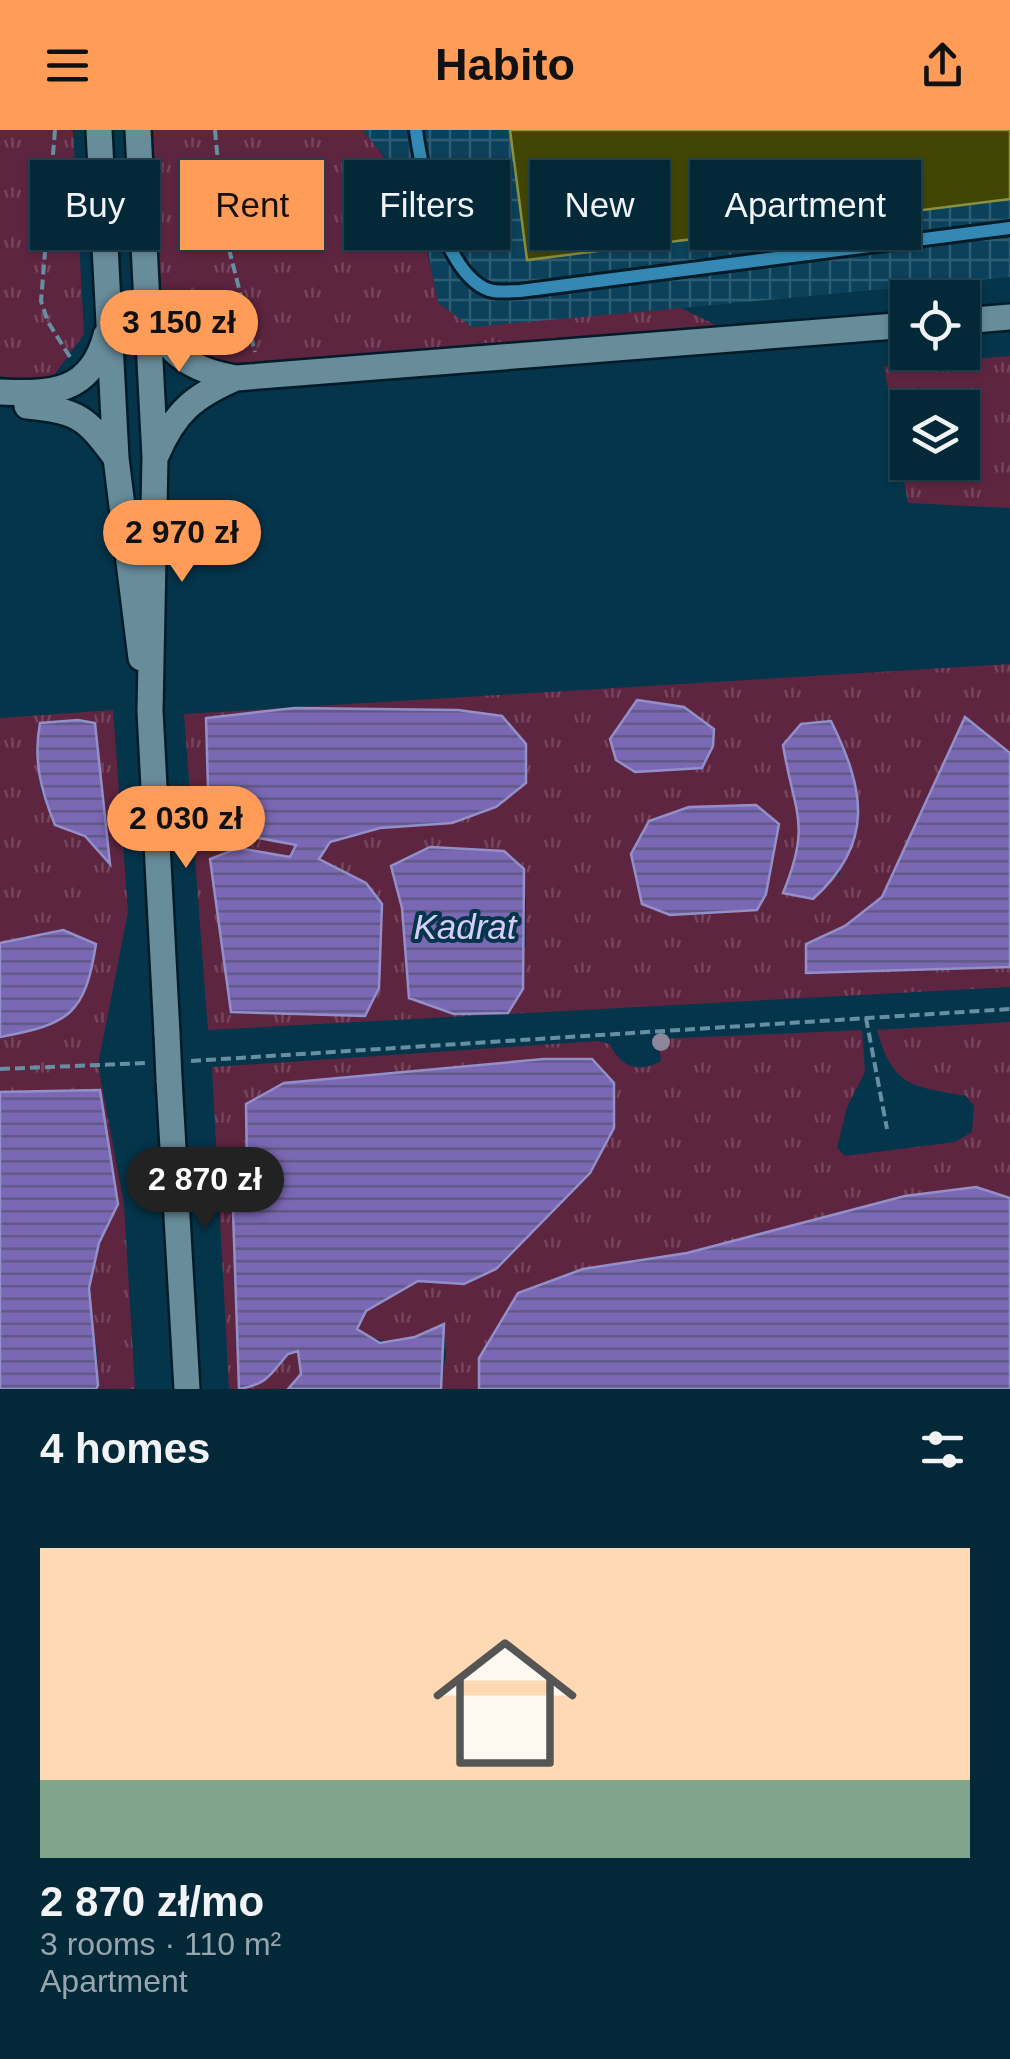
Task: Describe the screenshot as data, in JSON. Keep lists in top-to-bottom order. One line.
{"water":["Kadrat"],"page":{"header":"Habito","chip":["Buy","Rent","Filters","New","Apartment"],"price":["3 150 zł","2 970 zł","2 030 zł","2 870 zł"],"heading":"4 homes","list":[{"name":"2 870 zł/mo","note":"3 rooms · 110 m² · Apartment"}]}}
